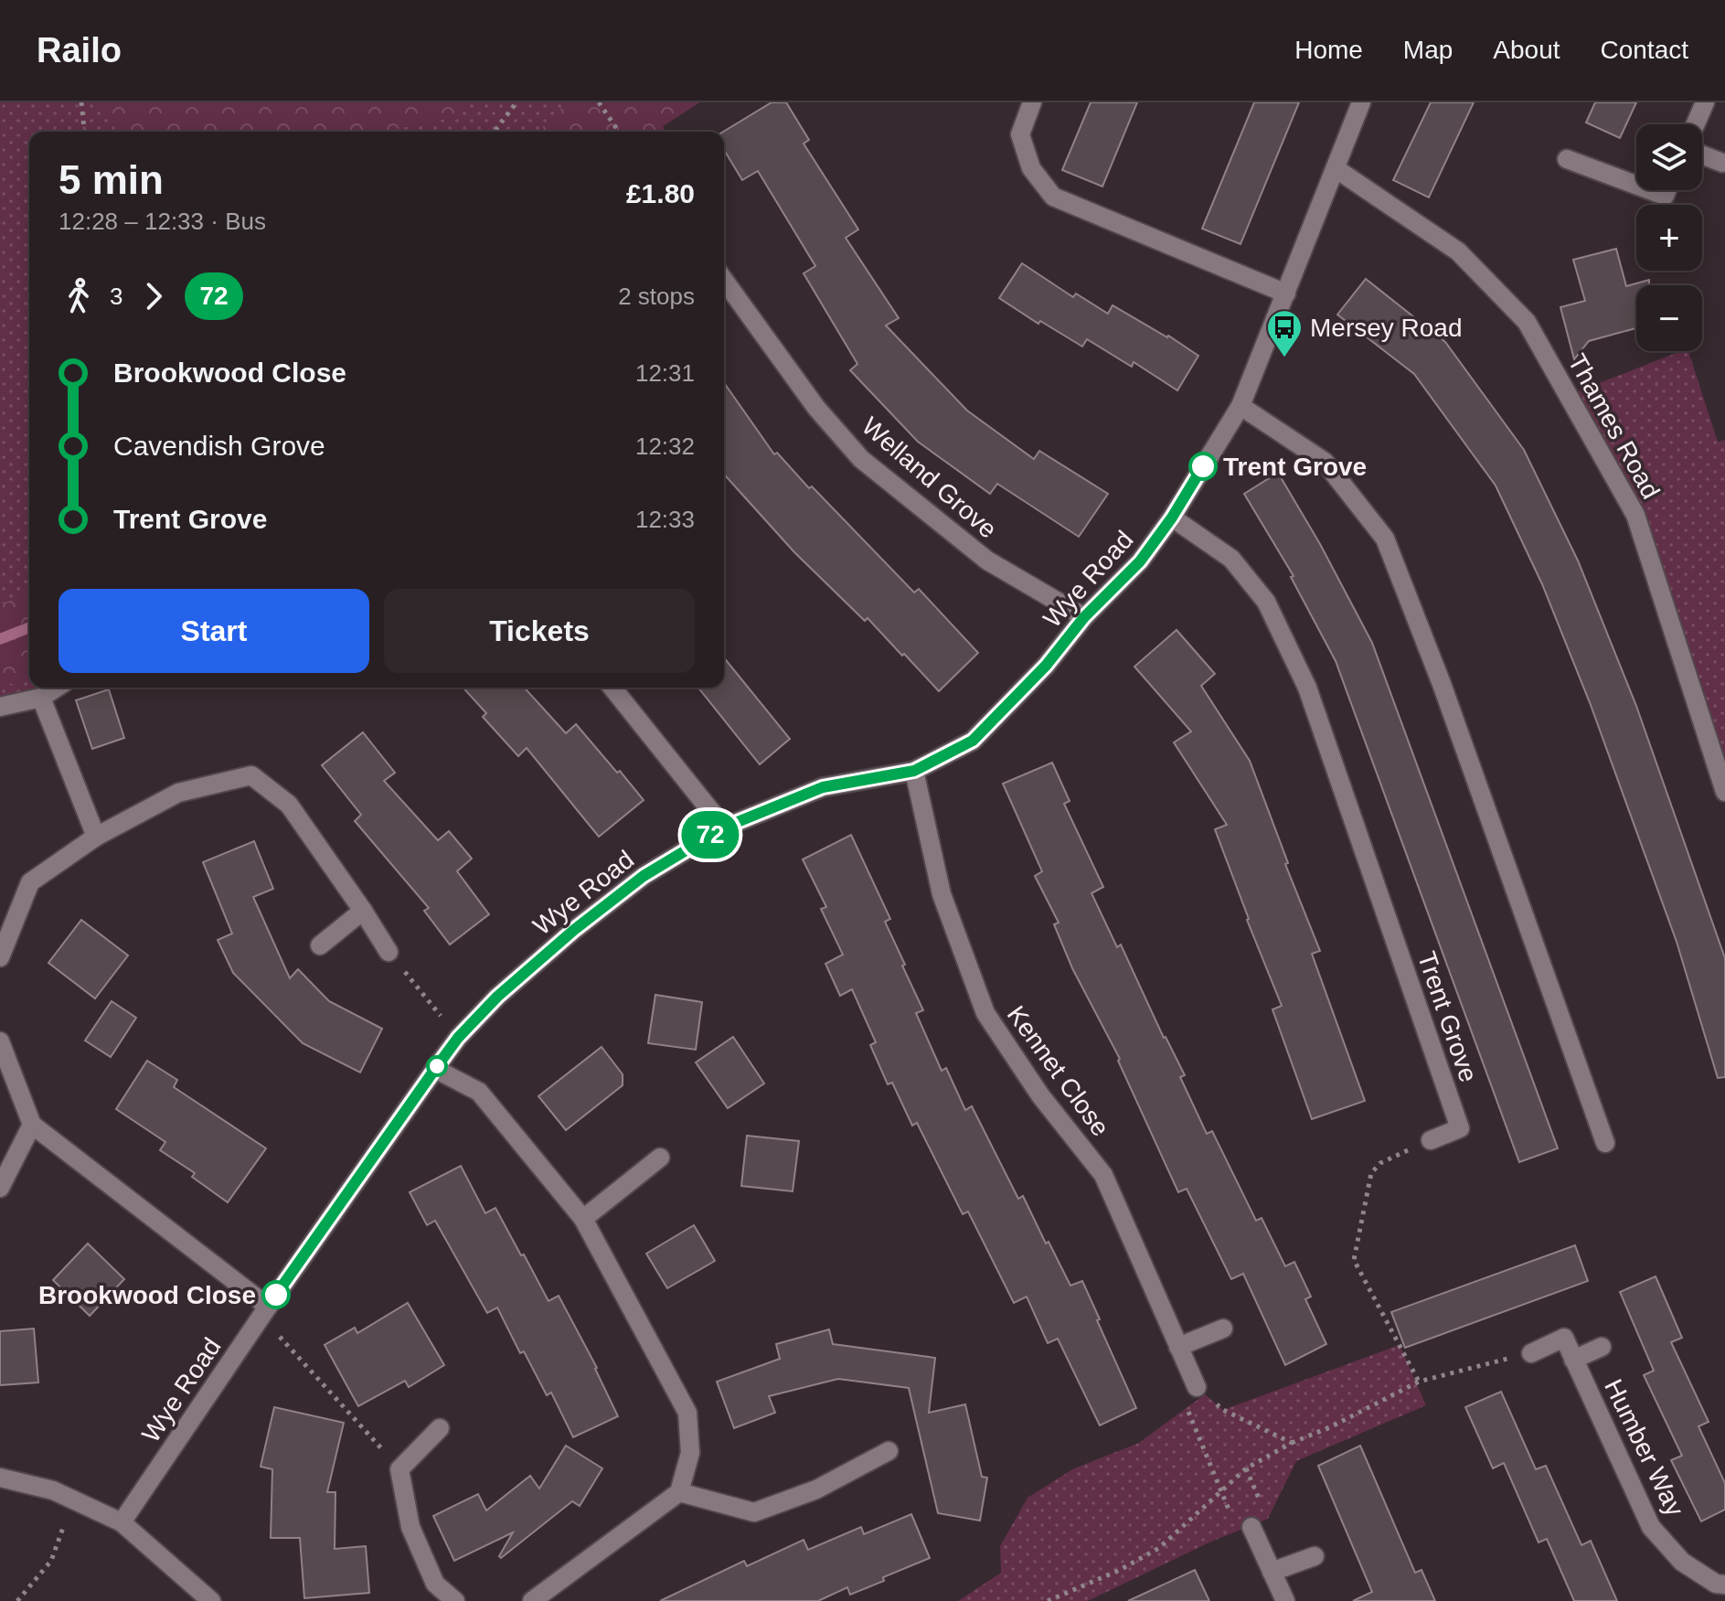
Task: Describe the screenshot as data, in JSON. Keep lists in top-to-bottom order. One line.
{"streets":{"street":["Thames Road","Welland Grove","Wye Road","Trent Grove","Kennet Close","Humber Way"]},"crossings":[["Thames Road","Wye Road"],["Welland Grove","Wye Road"],["Wye Road","Trent Grove"],["Wye Road","Kennet Close"]],"places":{"bus stop":["Mersey Road"],"other":["Trent Grove","Brookwood Close"]},"lines":["bus line 72"],"page":{"header":"Railo","nav":["Home","Map","About","Contact"],"on_map":"72","map_buttons":["+","−"],"heading":["5 min","12:28 – 12:33 · Bus","£1.80"],"legs":["3","72","2 stops"],"list":[{"name":"Brookwood Close","value":"12:31"},{"name":"Cavendish Grove","value":"12:32"},{"name":"Trent Grove","value":"12:33"}],"buttons":["Start","Tickets"]}}
